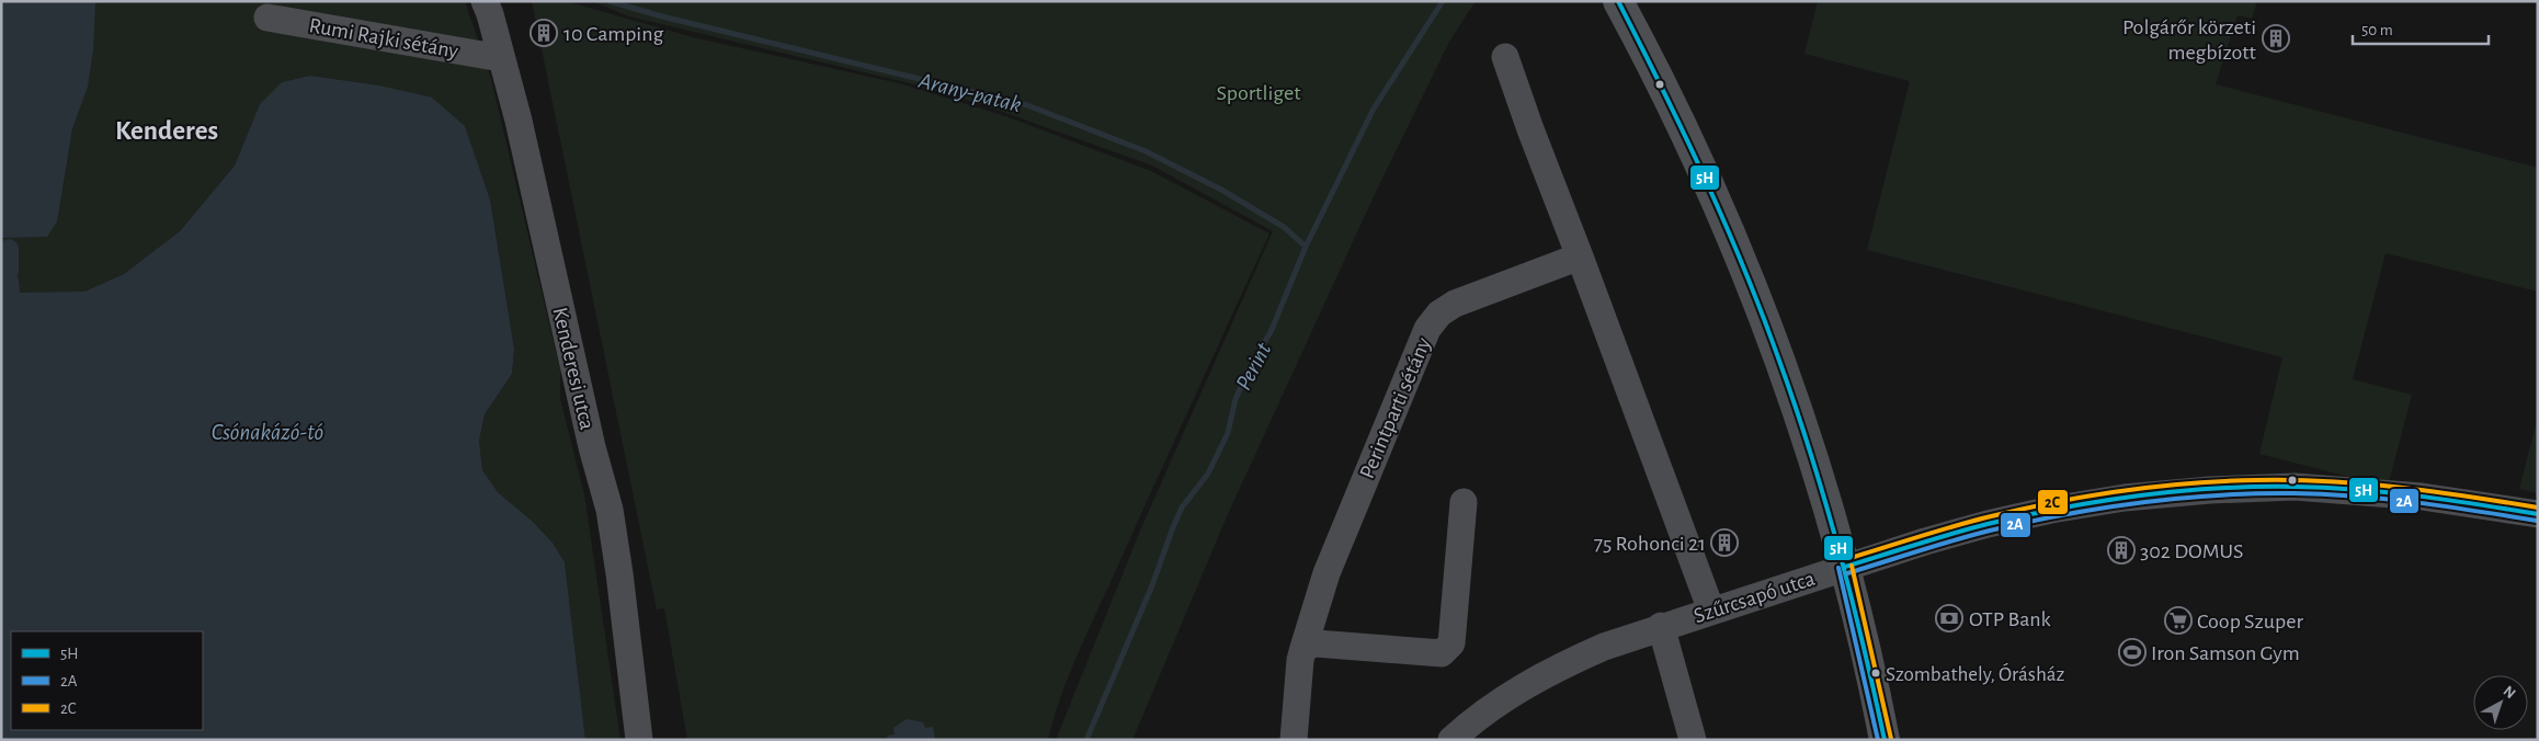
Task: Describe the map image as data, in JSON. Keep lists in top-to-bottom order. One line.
{"streets":{"street":["Rumi Rajki sétány","Kenderesi utca","Perintparti sétány","Szűrcsapó utca"]},"crossings":[["Rumi Rajki sétány","Kenderesi utca"]],"districts":["Kenderes"],"water":["Arany-patak","Perint","Csónakázó-tó"],"parks":["Sportliget"],"places":{"building":["10 Camping","Polgárőr körzeti megbízott","75 Rohonci 21","302 DOMUS"],"bank":["OTP Bank"],"supermarket":["Coop Szuper"],"sports":["Iron Samson Gym"],"other":["Szombathely, Órásház"]},"lines":["transit line 5H","transit line 2C","transit line 2A"],"legend":["5H","2A","2C"],"scale_bar":"50 m","north":"top right"}
